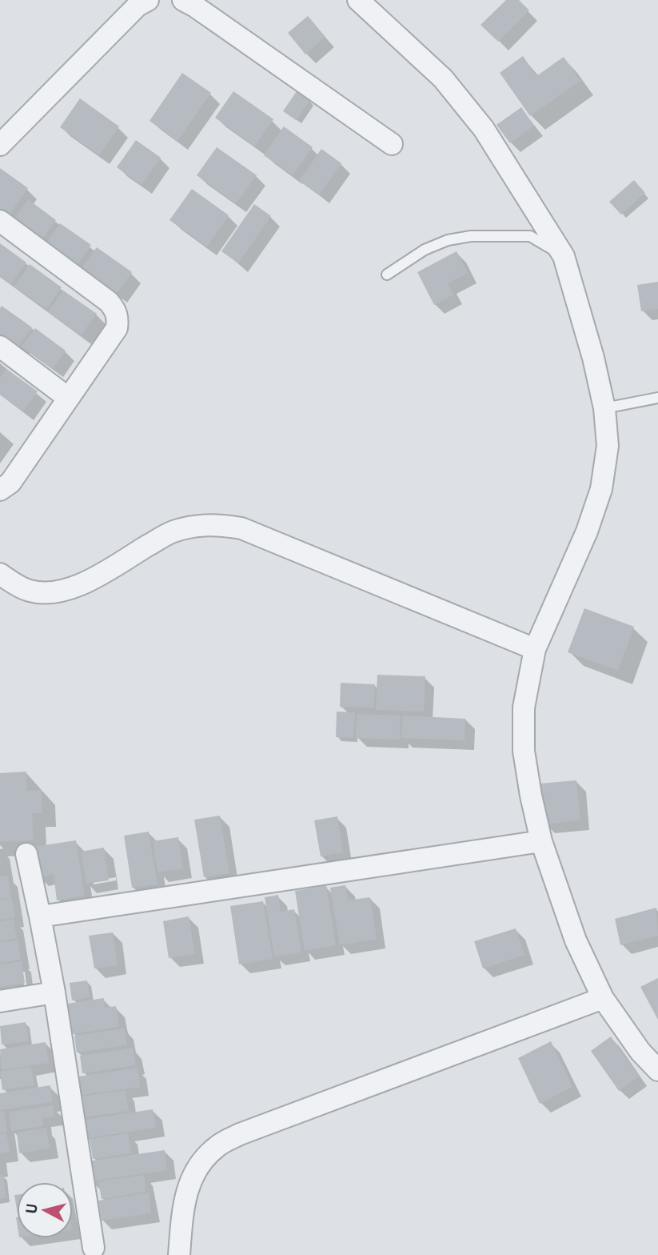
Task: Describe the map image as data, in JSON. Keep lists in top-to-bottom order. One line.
{"north":"left"}
